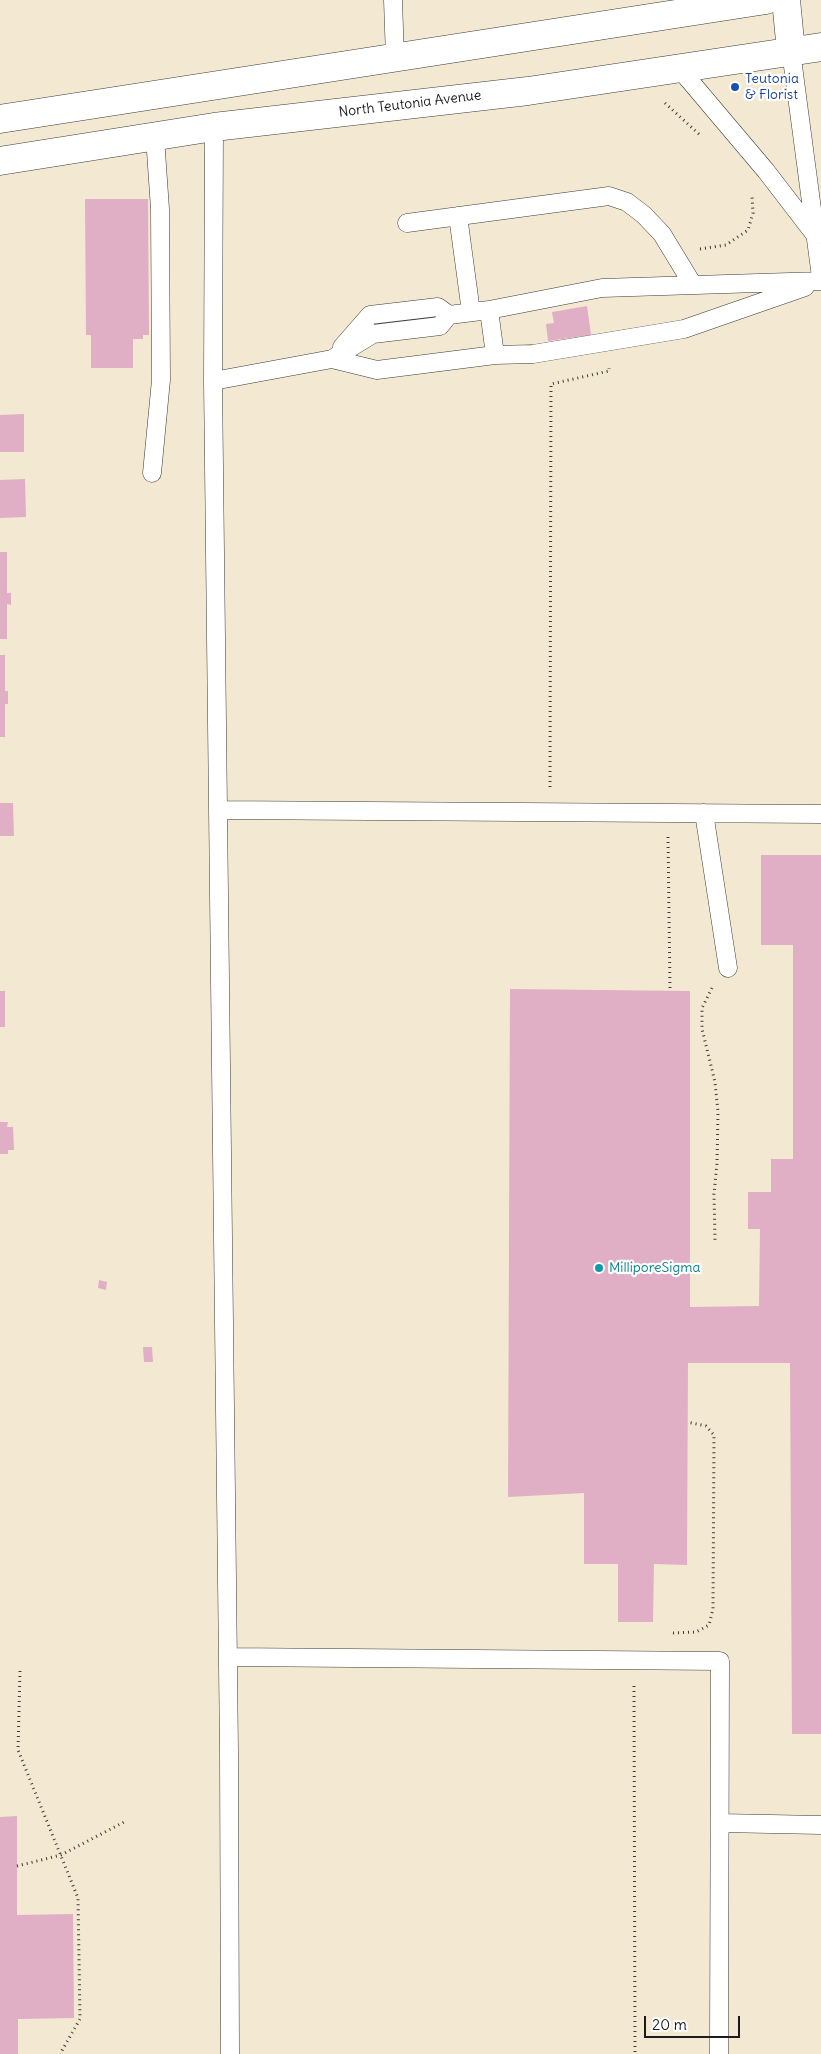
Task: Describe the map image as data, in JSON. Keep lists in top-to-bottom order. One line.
{"streets":{"main road":["North Teutonia Avenue"]},"places":["Teutonia & Florist","MilliporeSigma"],"scale_bar":"20 m"}
